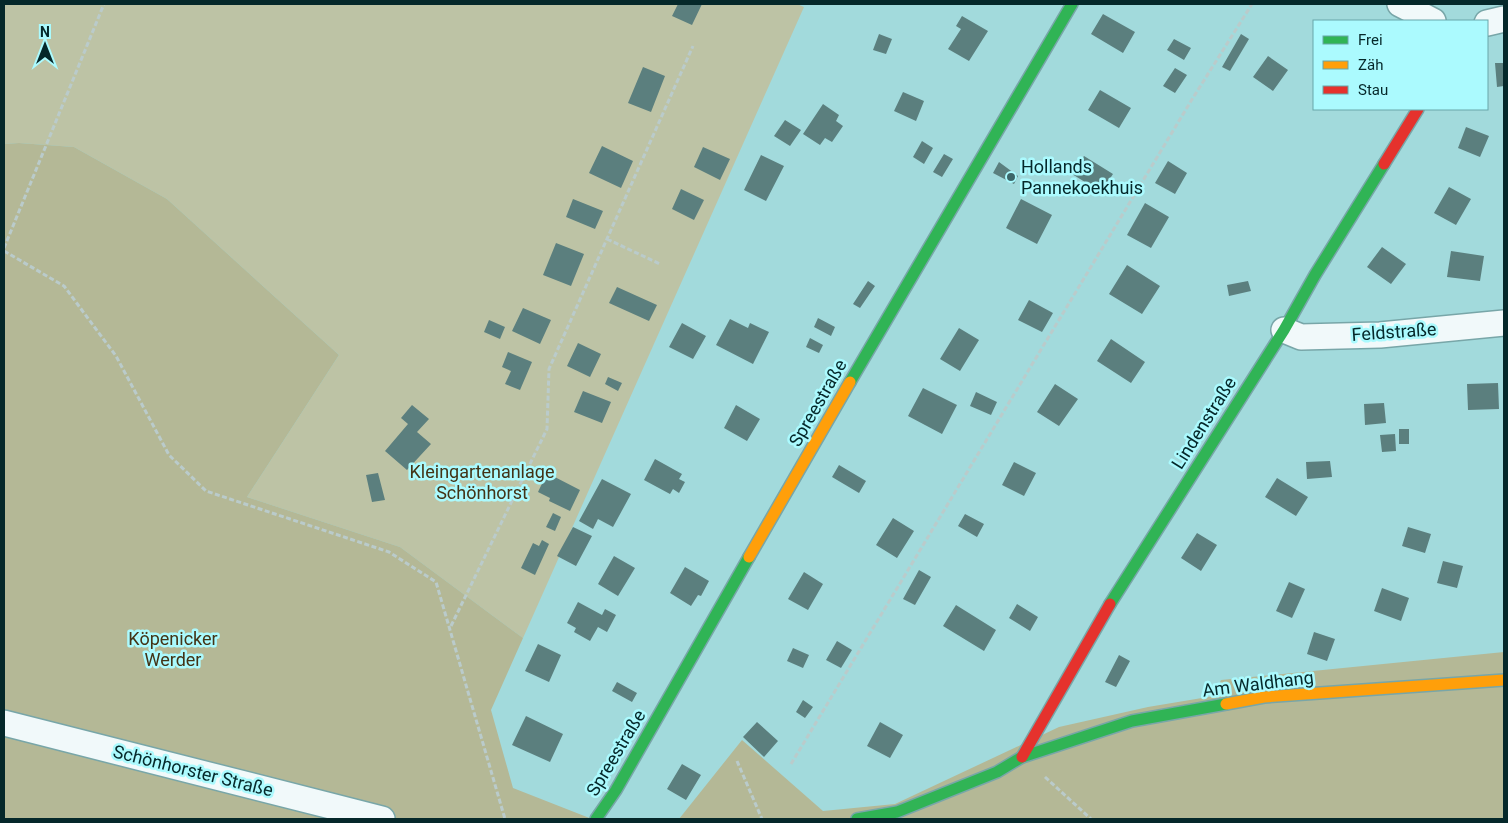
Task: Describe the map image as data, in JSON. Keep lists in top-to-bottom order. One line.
{"streets":{"street":["Feldstraße","Spreestraße","Lindenstraße","Am Waldhang","Schönhorster Straße"]},"crossings":[["Feldstraße","Lindenstraße"],["Lindenstraße","Am Waldhang"]],"parks":["Kleingartenanlage Schönhorst","Köpenicker Werder"],"places":["Hollands Pannekoekhuis"],"legend":["Frei","Zäh","Stau"],"north":"top"}
